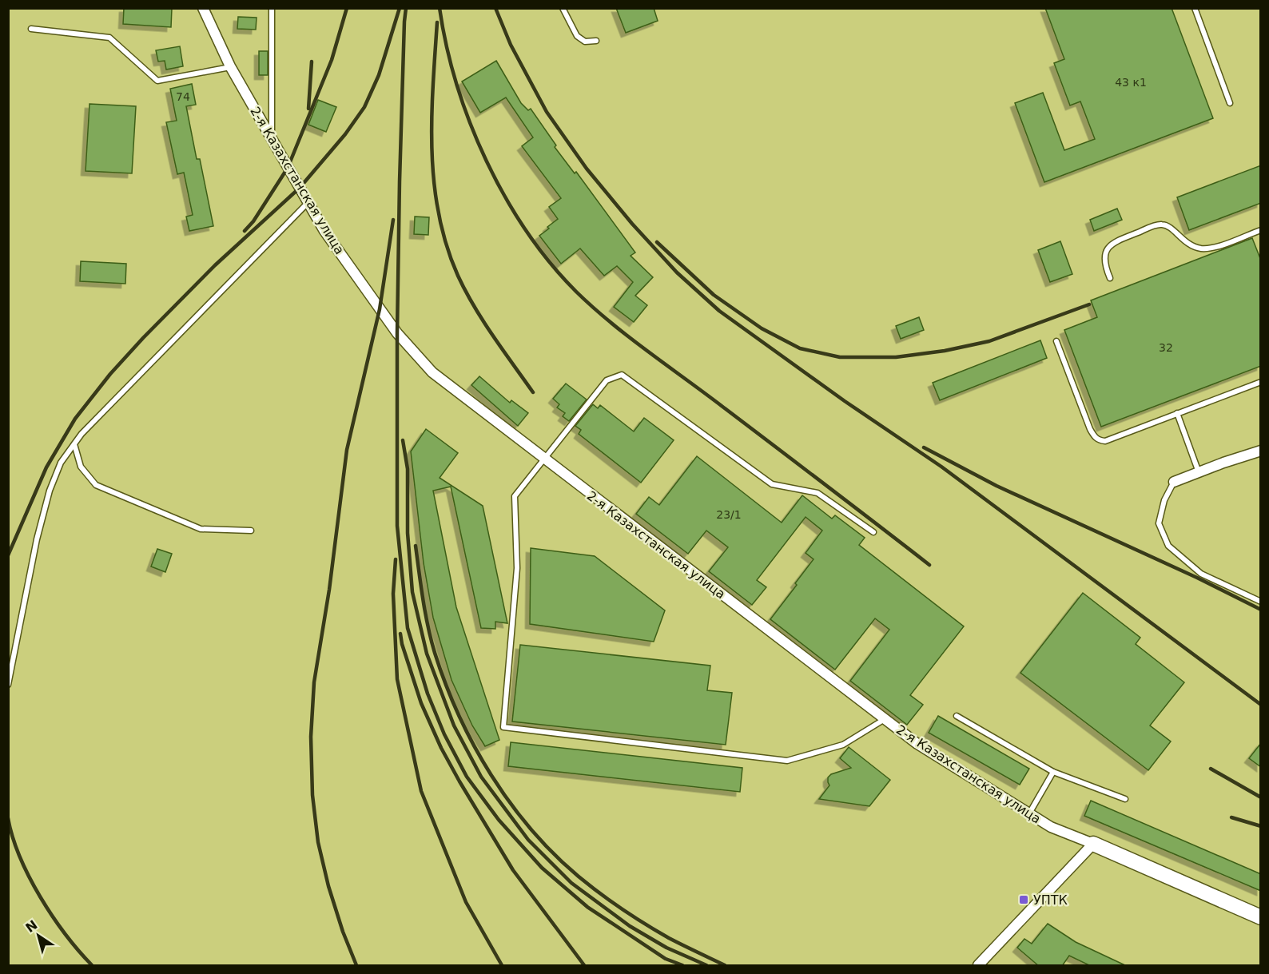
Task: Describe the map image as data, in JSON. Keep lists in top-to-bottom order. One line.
{"streets":{"street":["2-я Казахстанская улица"]},"places":{"transit":["УПТК"]},"house_numbers":["43 к1","74","32","23/1"],"north":"top left"}
